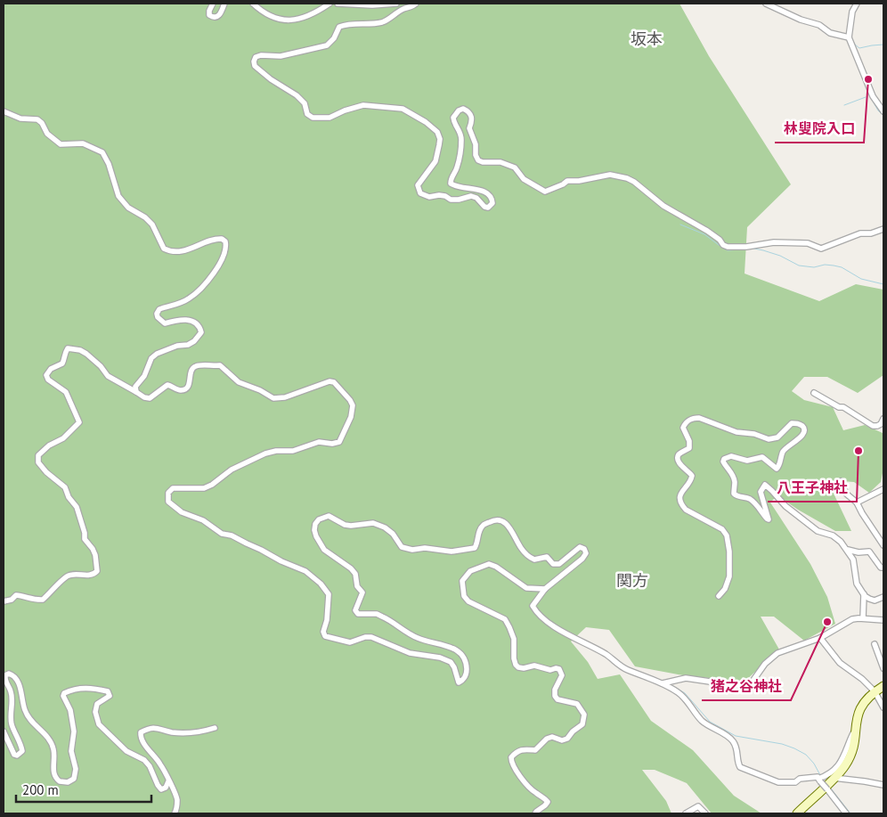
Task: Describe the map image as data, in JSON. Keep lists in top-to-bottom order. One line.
{"districts":["坂本","関方"],"places":["林叟院入口","八王子神社","猪之谷神社"],"scale_bar":"200 m"}
